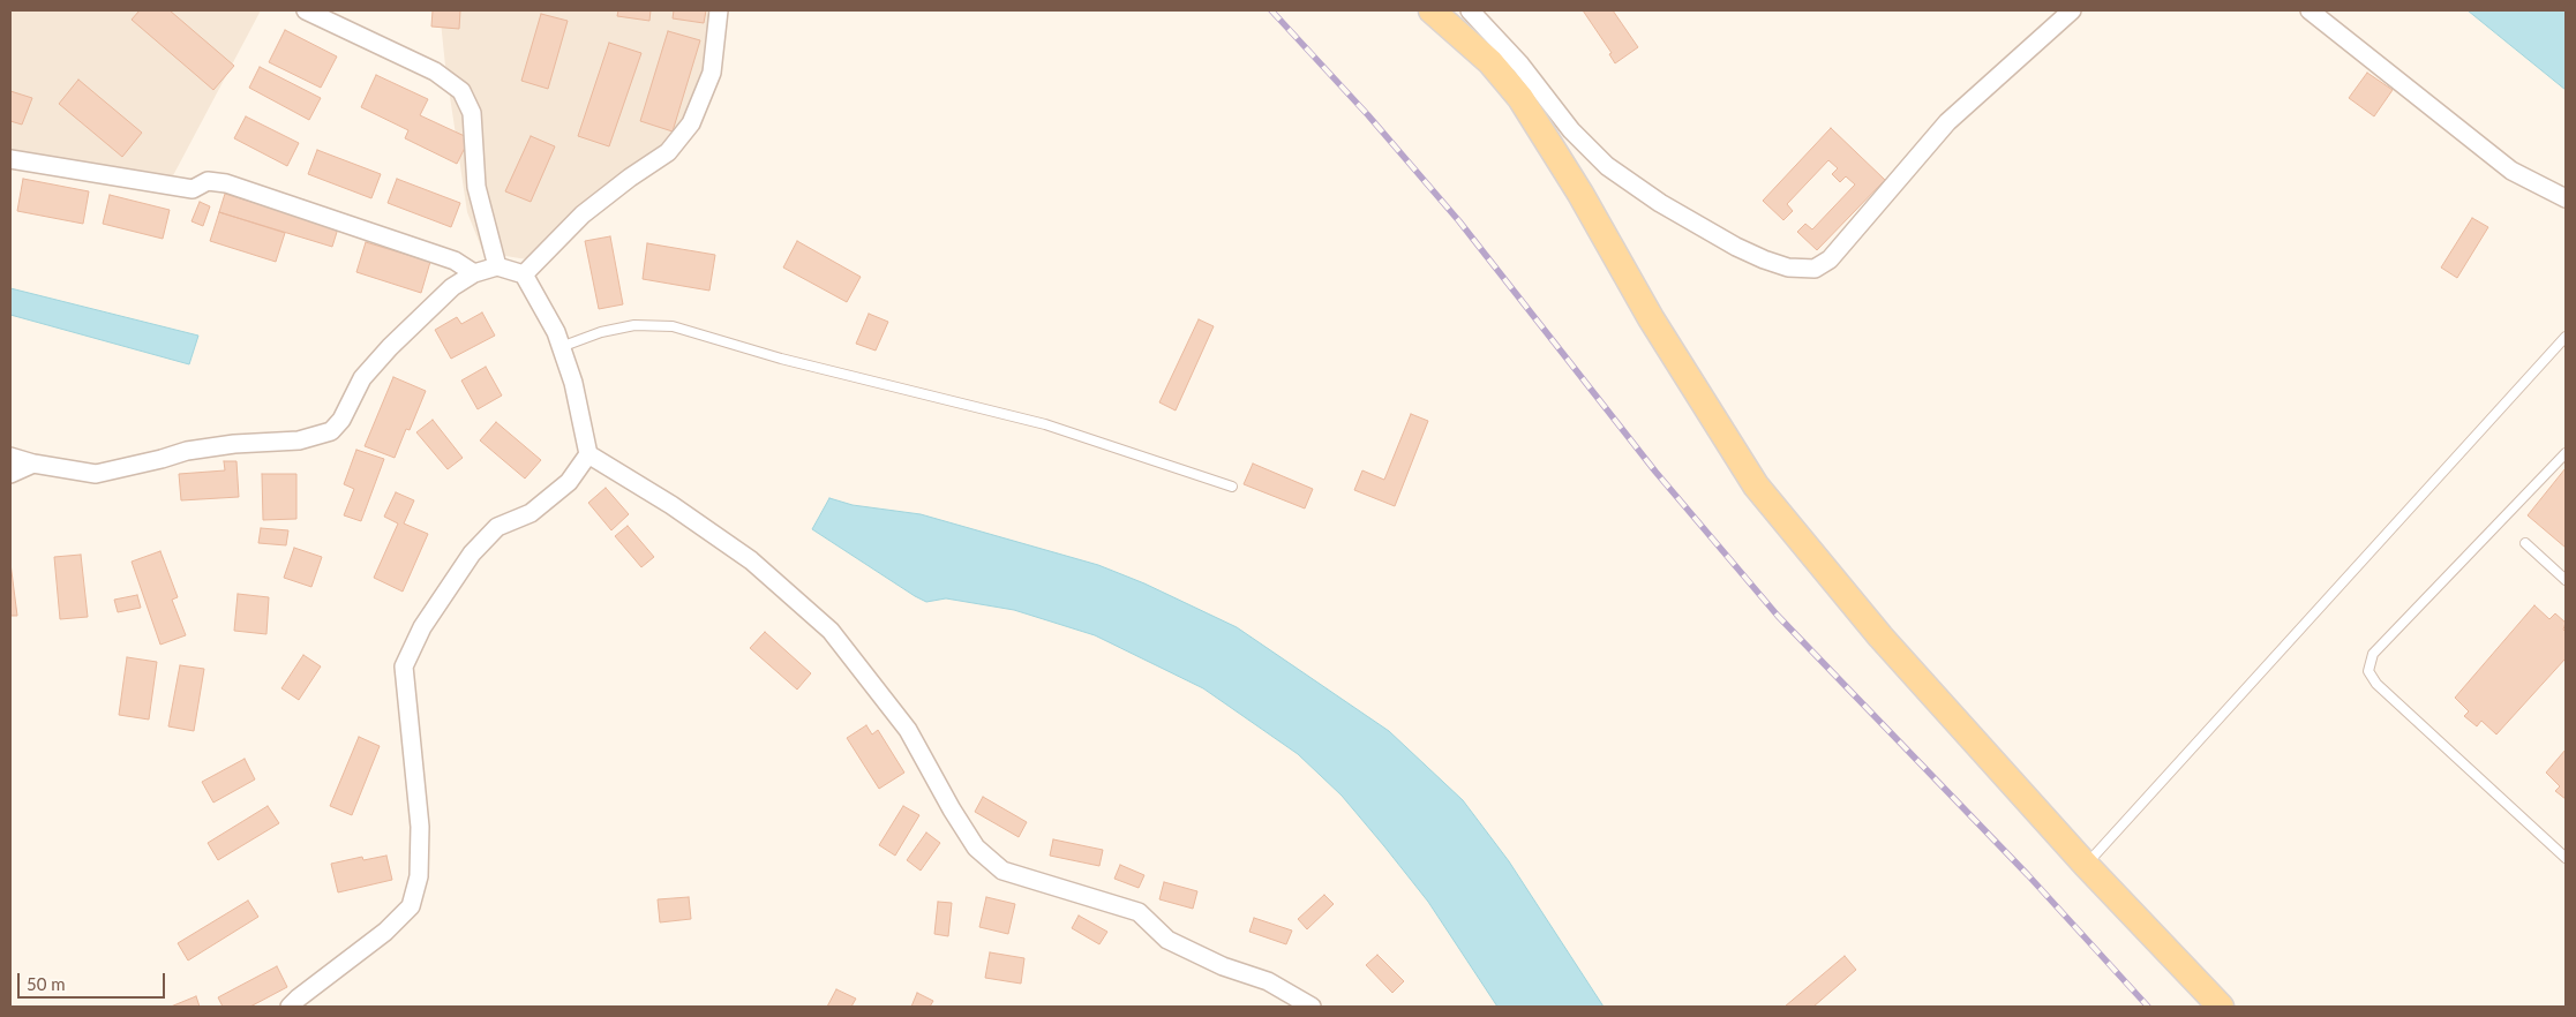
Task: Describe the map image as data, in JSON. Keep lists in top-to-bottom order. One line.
{"scale_bar":"50 m"}
